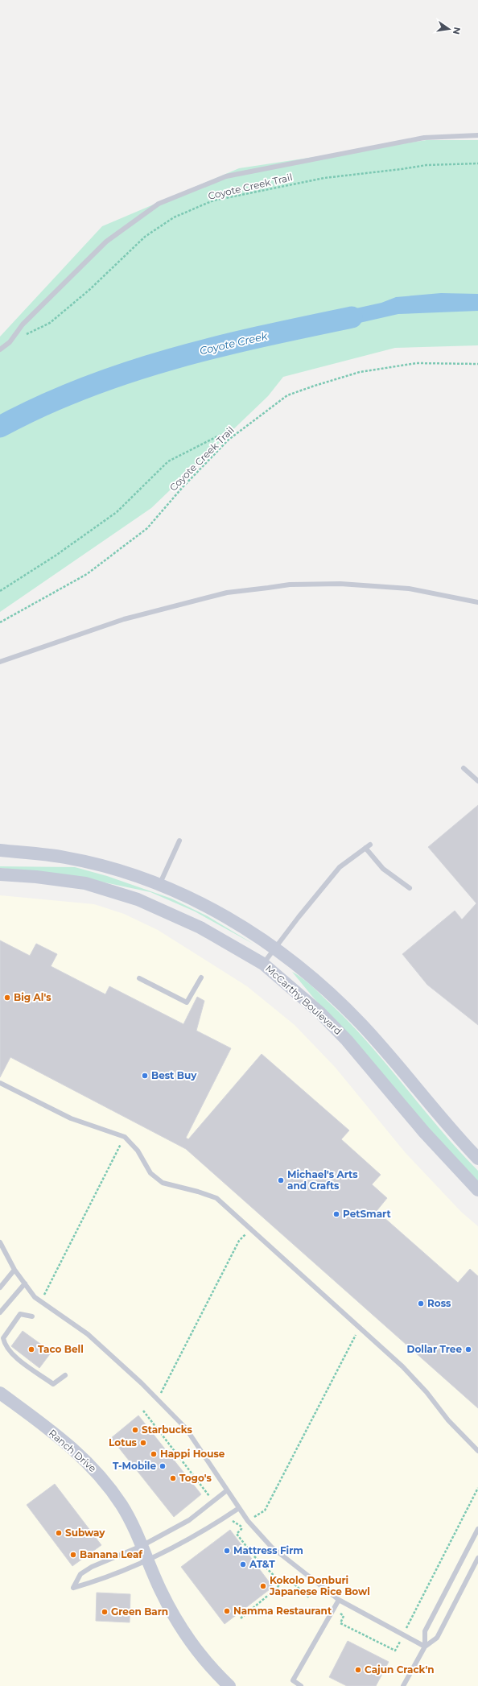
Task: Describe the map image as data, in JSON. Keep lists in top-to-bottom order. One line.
{"streets":{"main road":["McCarthy Boulevard","Ranch Drive"],"path":["Coyote Creek Trail"]},"water":["Coyote Creek"],"places":["Big Al's","Best Buy","Michael's Arts and Crafts","PetSmart","Ross","Taco Bell","Dollar Tree","Starbucks","Lotus","Happi House","T-Mobile","Togo's","Subway","Mattress Firm","Banana Leaf","AT&T","Kokolo Donburi Japanese Rice Bowl","Namma Restaurant","Green Barn","Cajun Crack'n"],"north":"right"}
